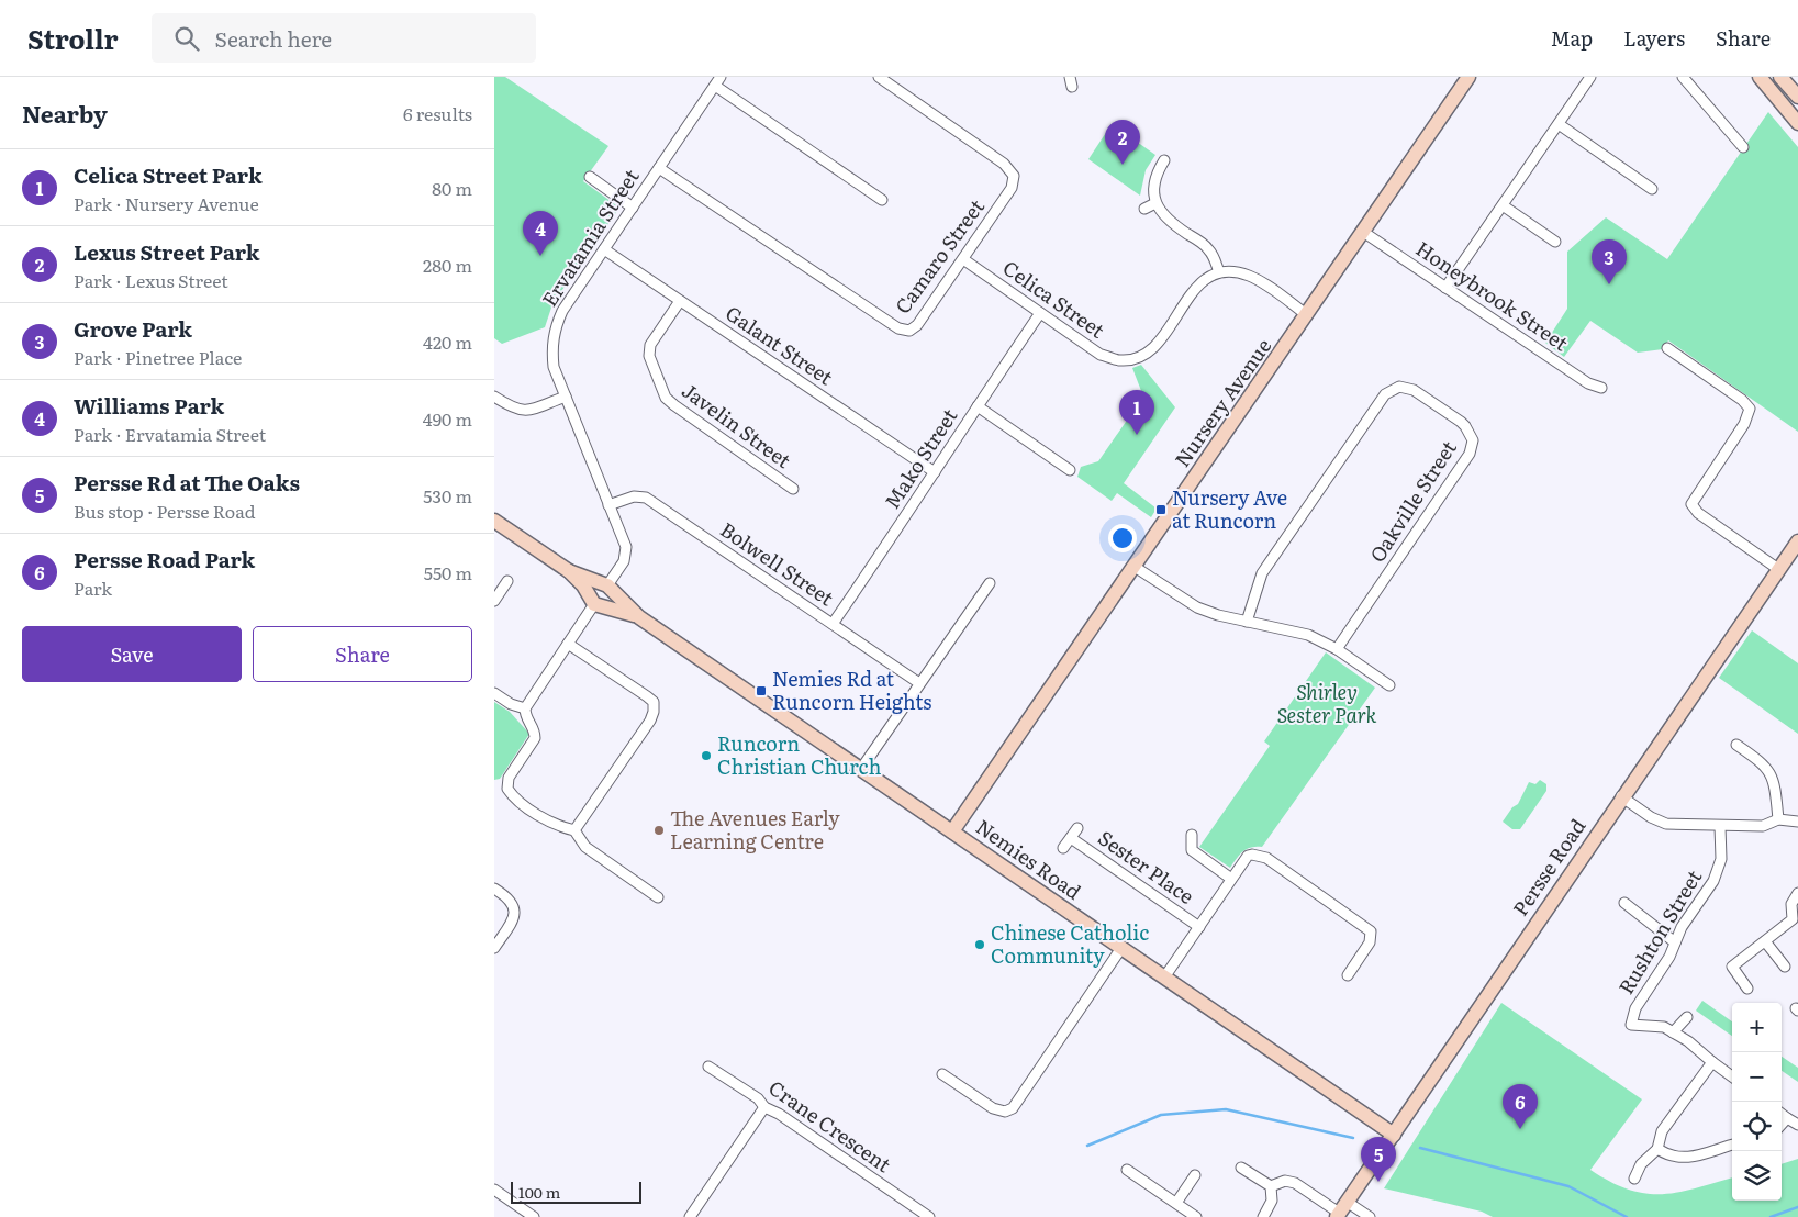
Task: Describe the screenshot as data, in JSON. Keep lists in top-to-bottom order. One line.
{"streets":{"street":["Ervatamia Street","Camaro Street","Honeybrook Street","Celica Street","Galant Street","Nursery Avenue","Javelin Street","Mako Street","Oakville Street","Bolwell Street","Nemies Road","Sester Place","Persse Road","Rushton Street","Crane Crescent"]},"crossings":[["Ervatamia Street","Camaro Street"],["Ervatamia Street","Galant Street"],["Ervatamia Street","Bolwell Street"],["Ervatamia Street","Nemies Road"],["Camaro Street","Celica Street"],["Honeybrook Street","Nursery Avenue"],["Celica Street","Mako Street"],["Galant Street","Javelin Street"],["Galant Street","Mako Street"],["Nursery Avenue","Nemies Road"],["Mako Street","Bolwell Street"],["Nemies Road","Persse Road"]],"parks":["Shirley Sester Park"],"places":{"transit":["Nursery Ave at Runcorn","Nemies Rd at Runcorn Heights"],"other":["Runcorn Christian Church","The Avenues Early Learning Centre","Chinese Catholic Community"]},"scale_bar":"100 m","page":{"header":"Strollr","search":"Search here","nav":["Map","Layers","Share"],"heading":["Nearby","6 results"],"pins":["2","4","3","1","6","5"],"list":[{"mark":"1","name":"Celica Street Park","note":"Park · Nursery Avenue","value":"80 m"},{"mark":"2","name":"Lexus Street Park","note":"Park · Lexus Street","value":"280 m"},{"mark":"3","name":"Grove Park","note":"Park · Pinetree Place","value":"420 m"},{"mark":"4","name":"Williams Park","note":"Park · Ervatamia Street","value":"490 m"},{"mark":"5","name":"Persse Rd at The Oaks","note":"Bus stop · Persse Road","value":"530 m"},{"mark":"6","name":"Persse Road Park","note":"Park","value":"550 m"}],"buttons":["Save","Share"],"map_buttons":["+","−"],"scale":"100 m"}}
